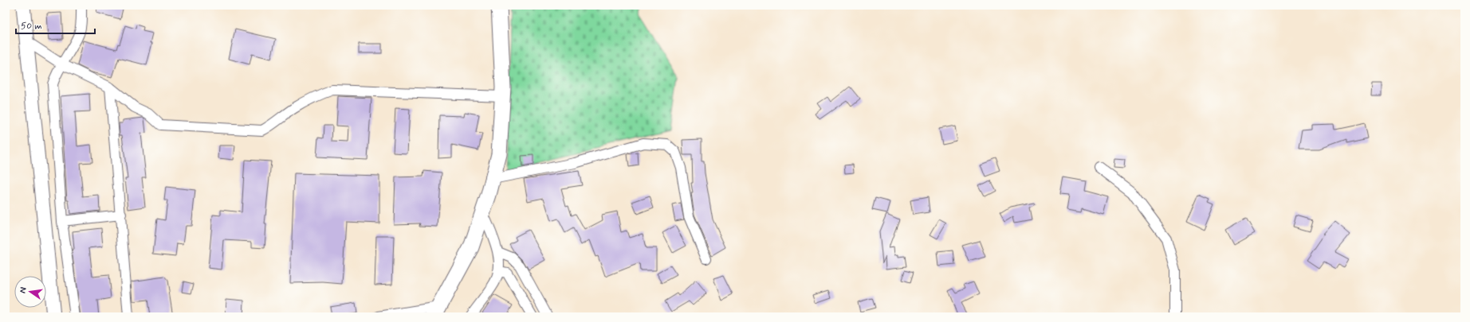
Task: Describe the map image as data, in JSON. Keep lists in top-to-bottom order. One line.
{"scale_bar":"50 m","north":"left"}
